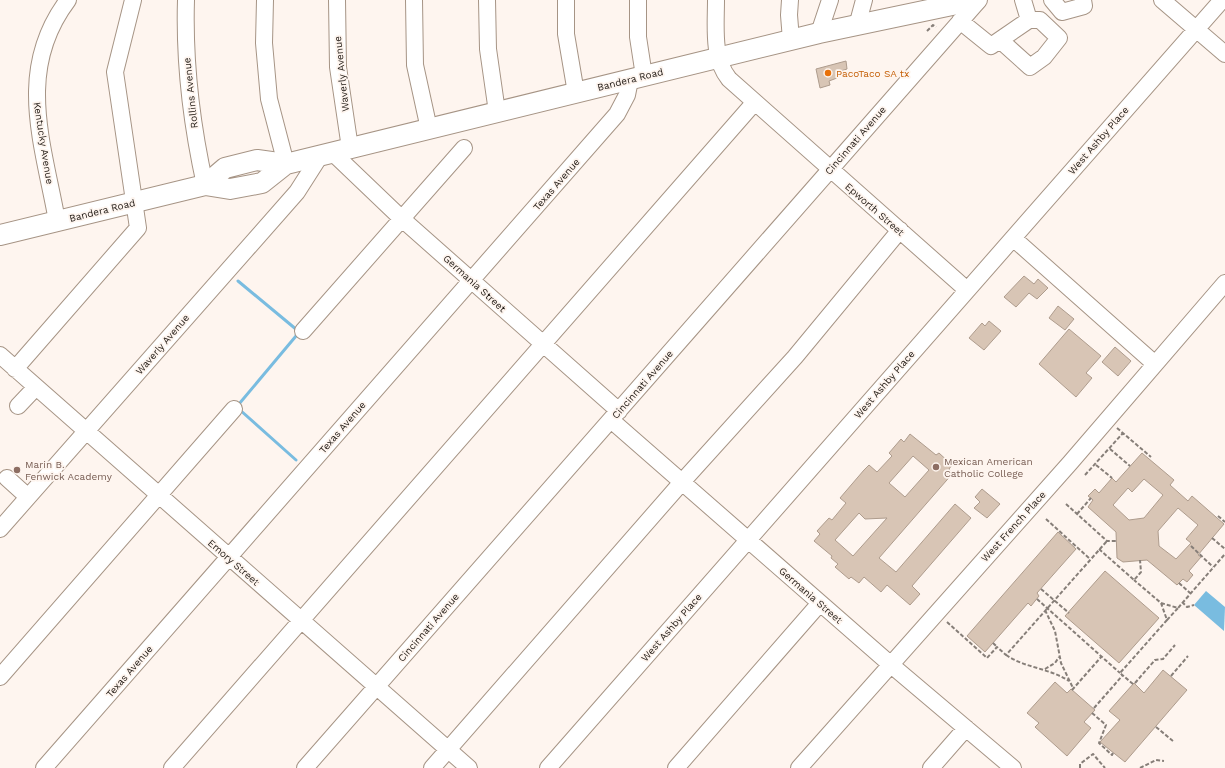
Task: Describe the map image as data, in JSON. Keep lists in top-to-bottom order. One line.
{"streets":{"main road":["Bandera Road"],"street":["Waverly Avenue","Rollins Avenue","Cincinnati Avenue","West Ashby Place","Kentucky Avenue","Texas Avenue","Epworth Street","Germania Street","West French Place","Emory Street"]},"crossings":[["Waverly Avenue","Bandera Road"],["Waverly Avenue","Germania Street"],["Waverly Avenue","Emory Street"],["Bandera Road","Rollins Avenue"],["Bandera Road","Cincinnati Avenue"],["Bandera Road","Kentucky Avenue"],["Bandera Road","Texas Avenue"],["Bandera Road","Epworth Street"],["Bandera Road","Germania Street"],["Cincinnati Avenue","Epworth Street"],["Cincinnati Avenue","Germania Street"],["Cincinnati Avenue","Emory Street"],["West Ashby Place","Epworth Street"],["West Ashby Place","Germania Street"],["Texas Avenue","Germania Street"],["Texas Avenue","Emory Street"],["Germania Street","West French Place"]],"places":["PacoTaco SA tx","Mexican American Catholic College","Marin B. Fenwick Academy"]}
